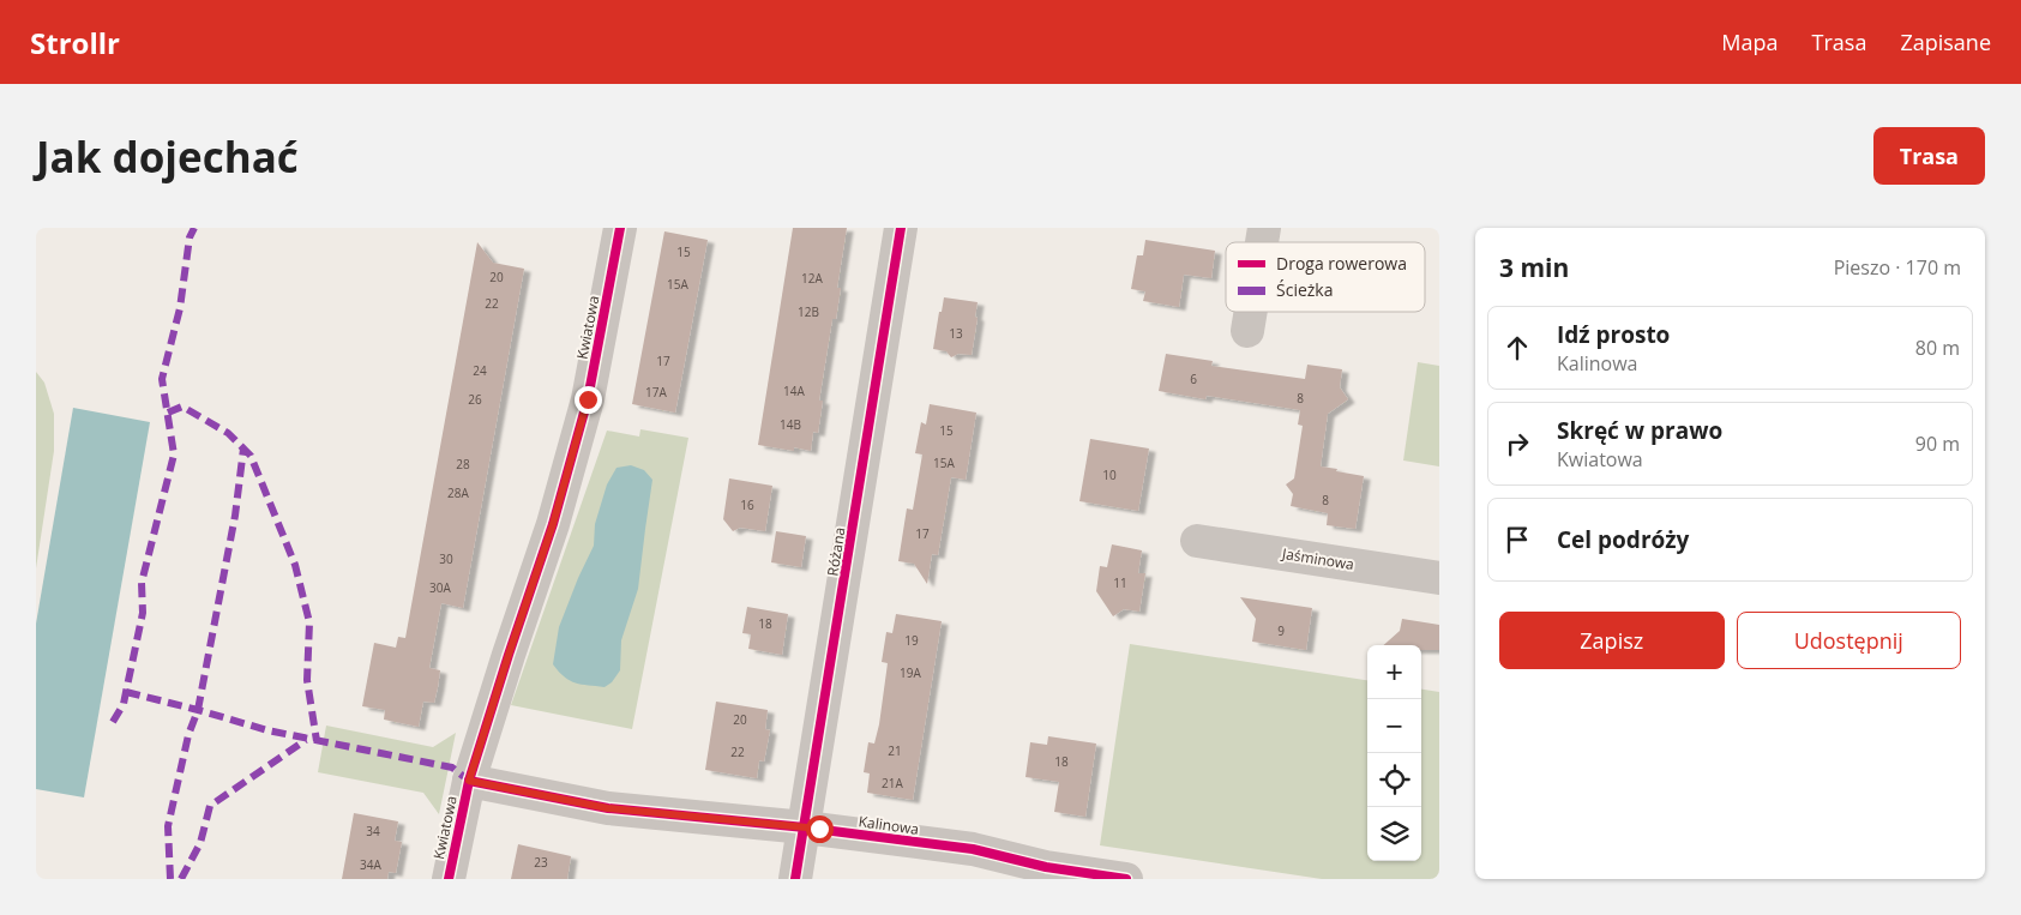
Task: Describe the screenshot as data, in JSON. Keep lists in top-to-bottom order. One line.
{"streets":{"street":["Kwiatowa","Różana","Jaśminowa","Kalinowa"]},"crossings":[["Kwiatowa","Kalinowa"],["Różana","Kalinowa"]],"house_numbers":["15","20","12A","15A","22","12B","13","17","24","6","14A","17A","8","26","14B","15","15A","28","10","28A","8","16","17","30","11","30A","18","9","19","19A","20","21","22","18","21A","34","23","34A"],"legend":["Droga rowerowa","Ścieżka"],"page":{"header":"Strollr","nav":["Mapa","Trasa","Zapisane"],"buttons":["Trasa",["Zapisz","Udostępnij"]],"title":"Jak dojechać","heading":["3 min","Pieszo · 170 m"],"list":[["Idź prosto","Kalinowa","80 m"],["Skręć w prawo","Kwiatowa","90 m"],"Cel podróży"],"map_buttons":["+","−"]}}
